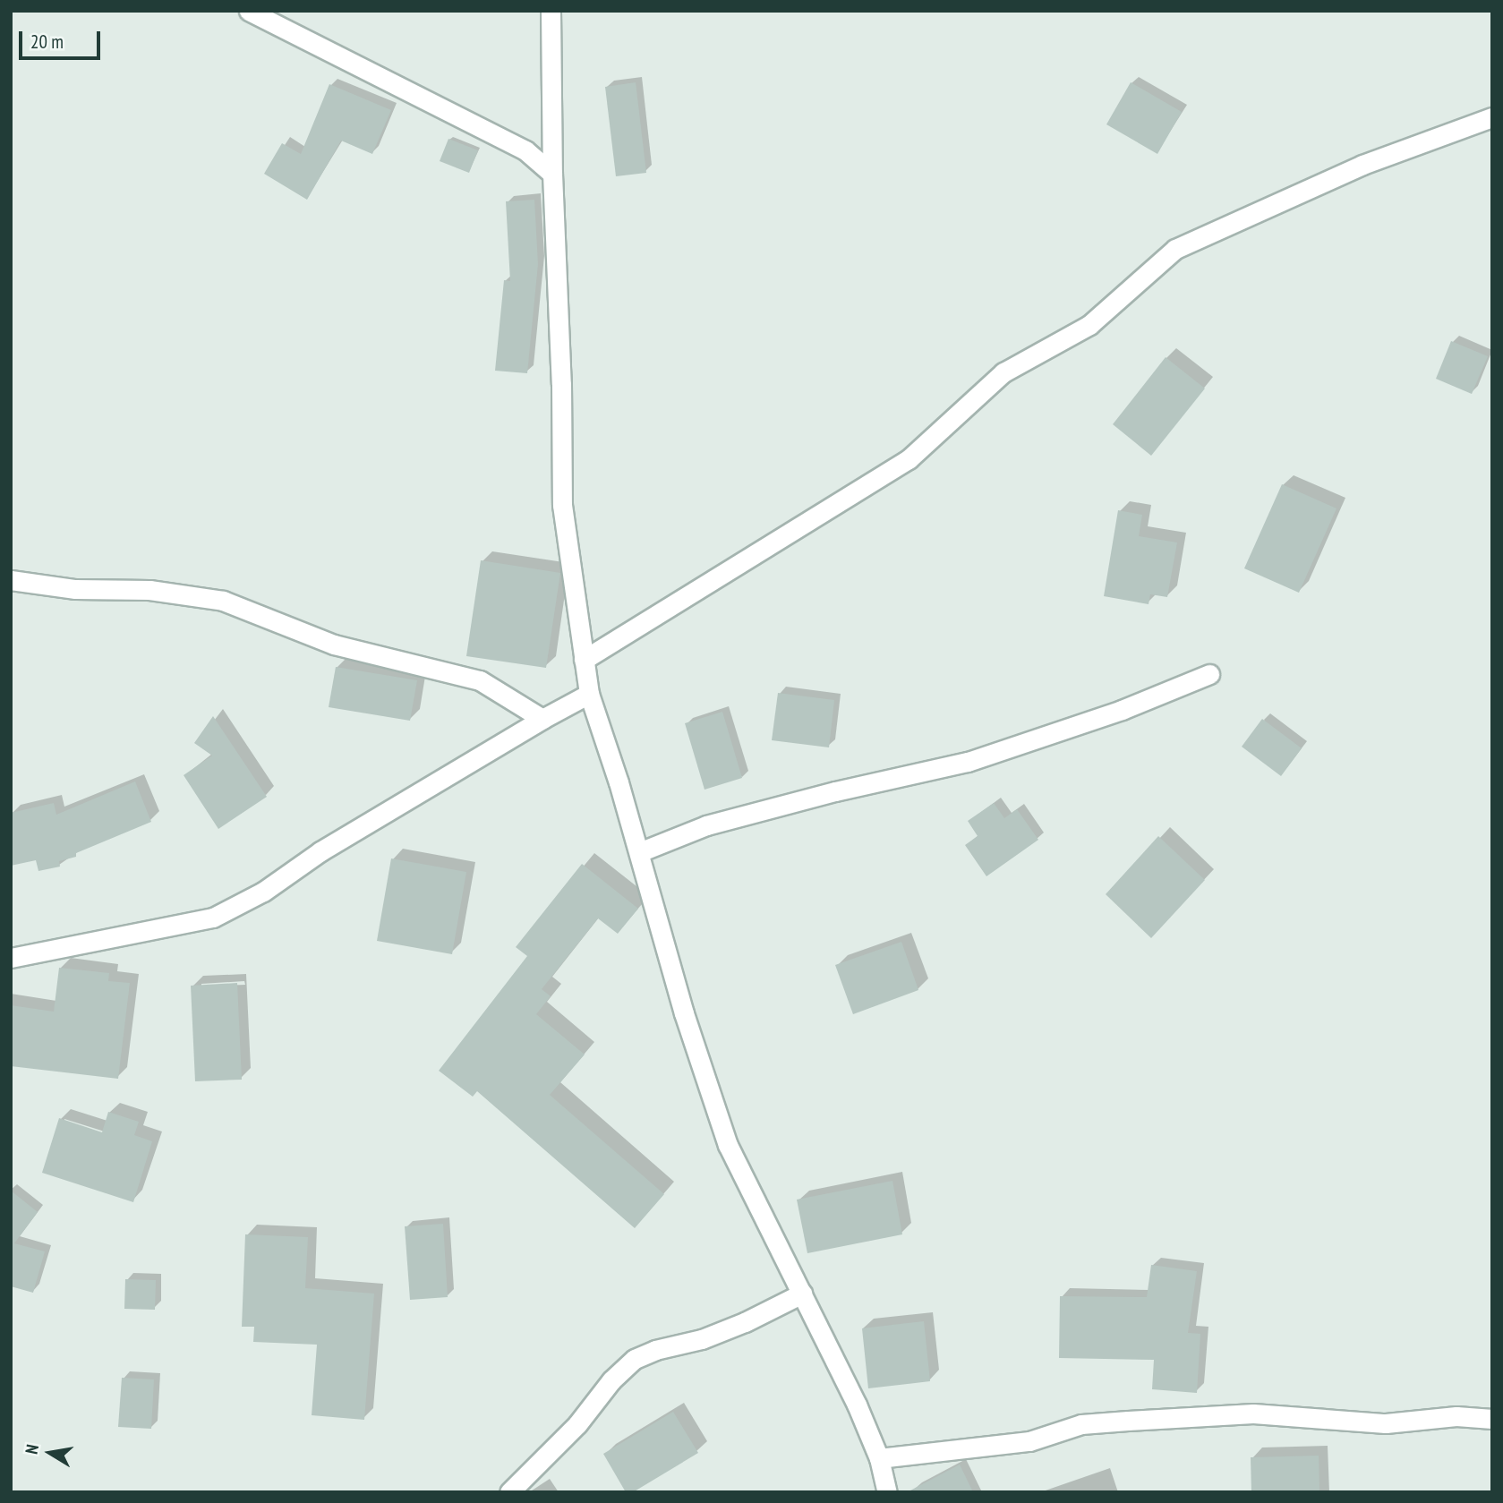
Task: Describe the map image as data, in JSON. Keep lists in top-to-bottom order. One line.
{"scale_bar":"20 m","north":"left"}
